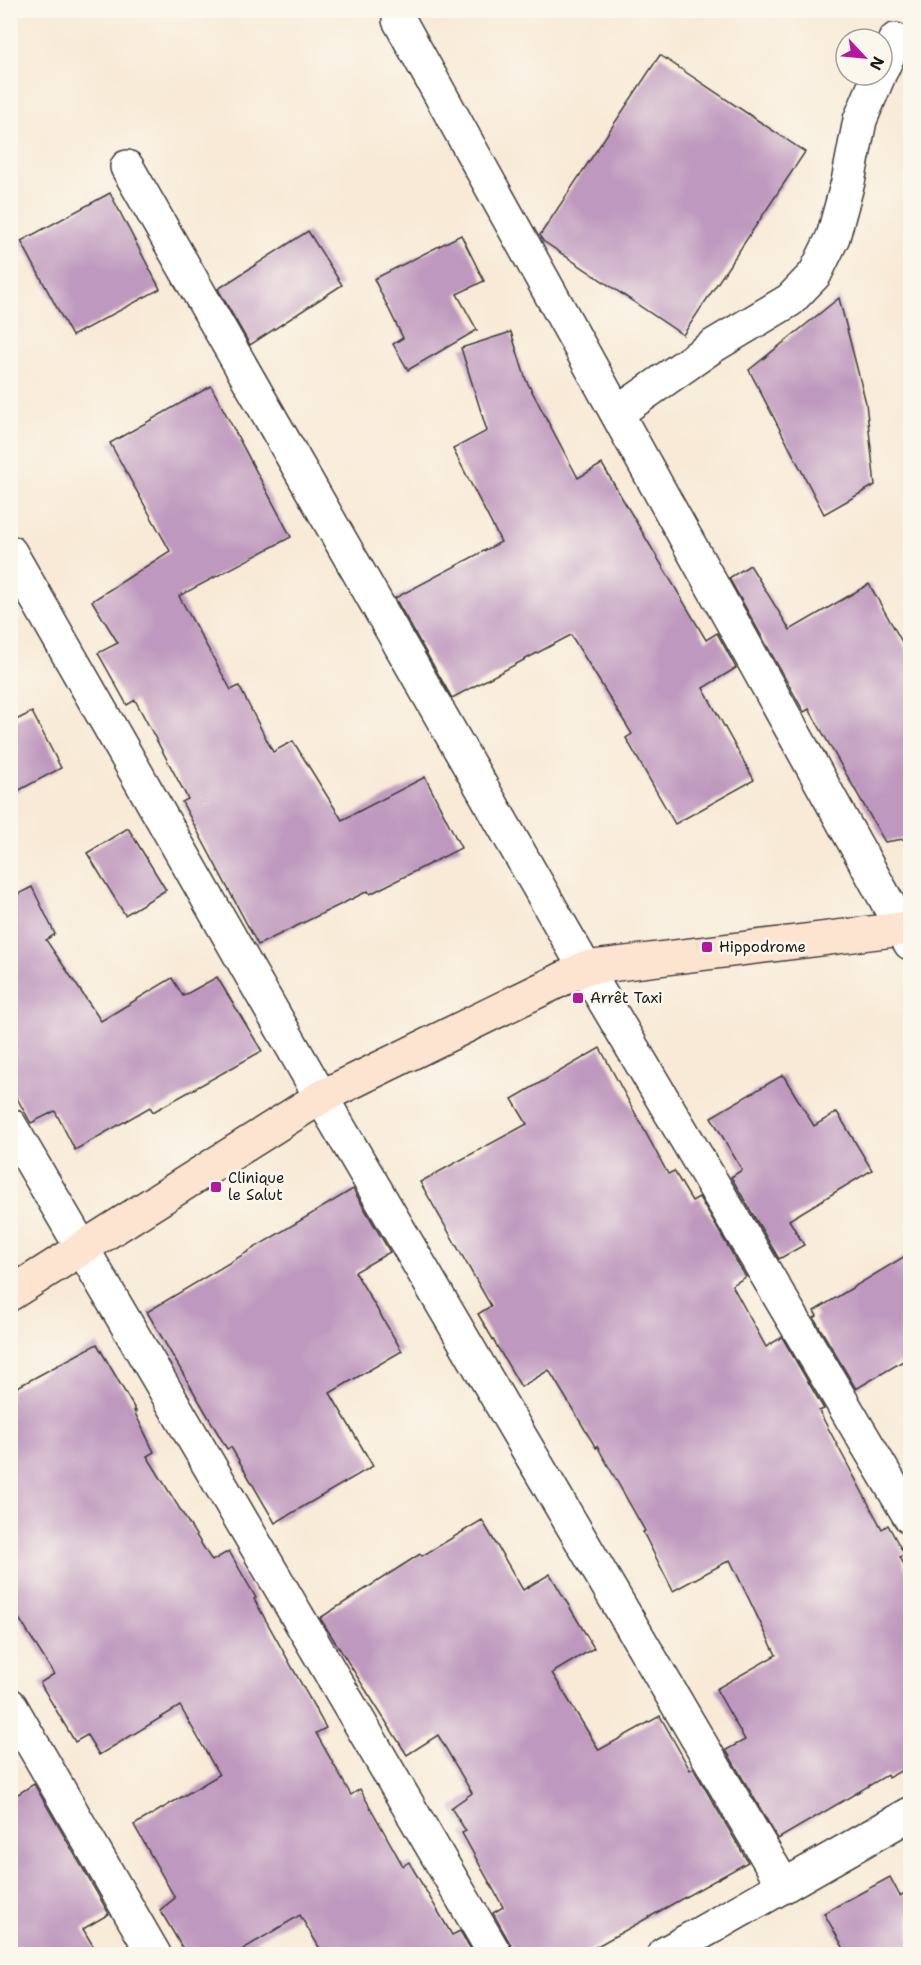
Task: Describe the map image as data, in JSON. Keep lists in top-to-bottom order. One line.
{"places":{"transit":["Hippodrome","Arrêt Taxi","Clinique le Salut"]},"north":"bottom right"}
